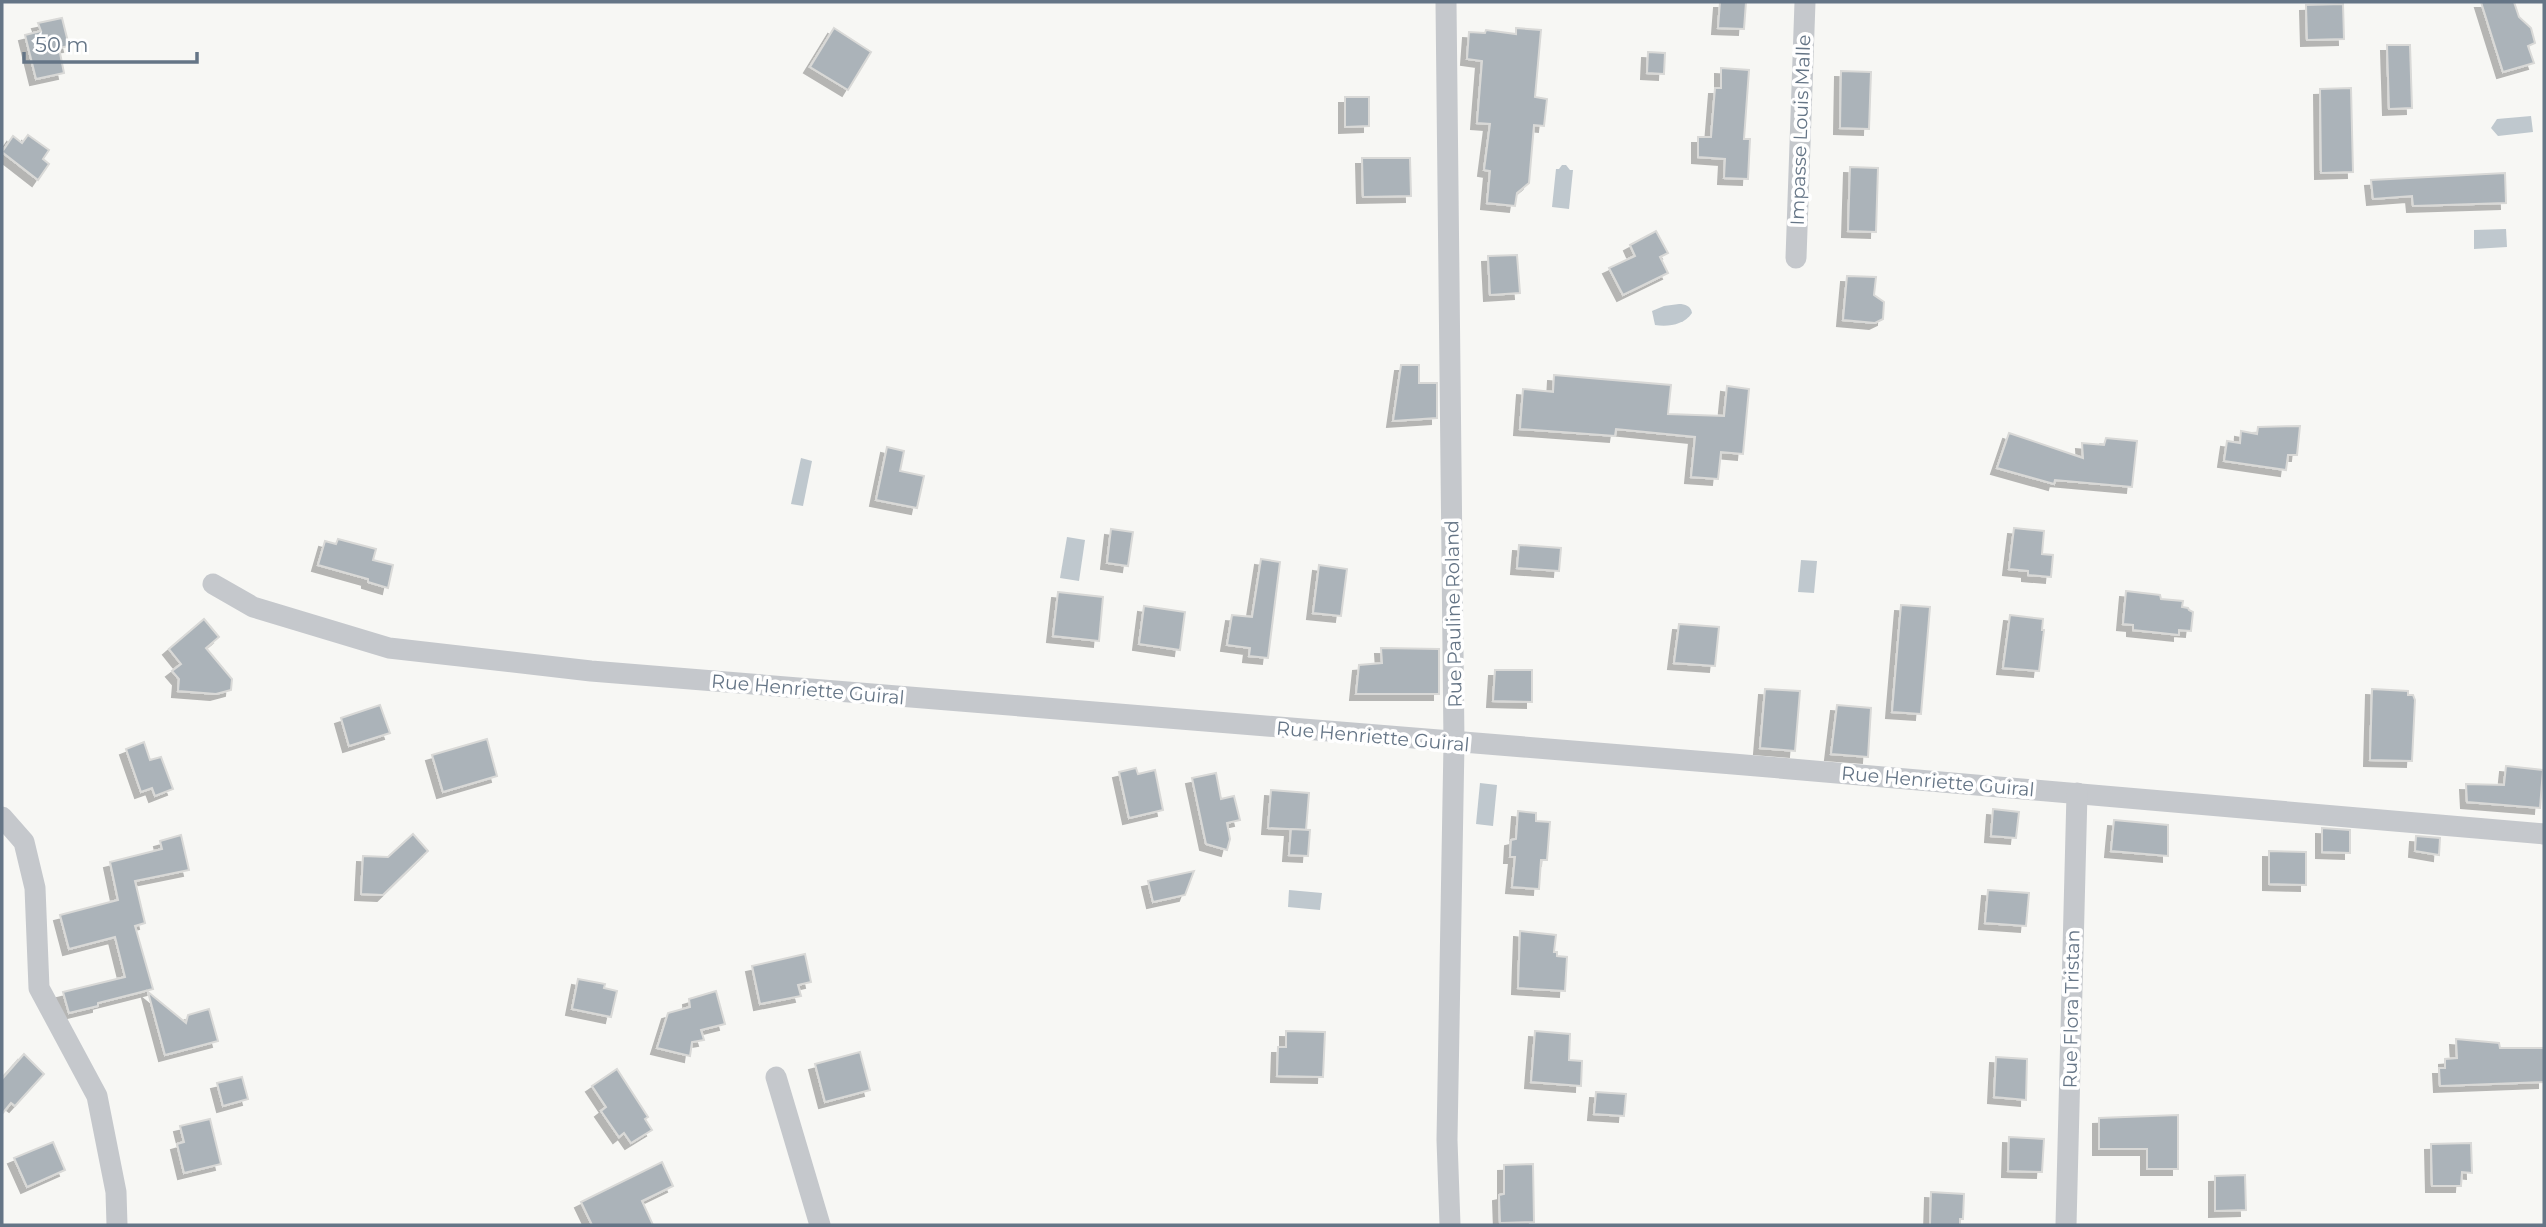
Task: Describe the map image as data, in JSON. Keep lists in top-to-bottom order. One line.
{"streets":{"street":["Impasse Louis Malle","Rue Pauline Roland","Rue Henriette Guiral","Rue Flora Tristan"]},"crossings":[["Rue Pauline Roland","Rue Henriette Guiral"],["Rue Henriette Guiral","Rue Flora Tristan"]],"scale_bar":"50 m"}
